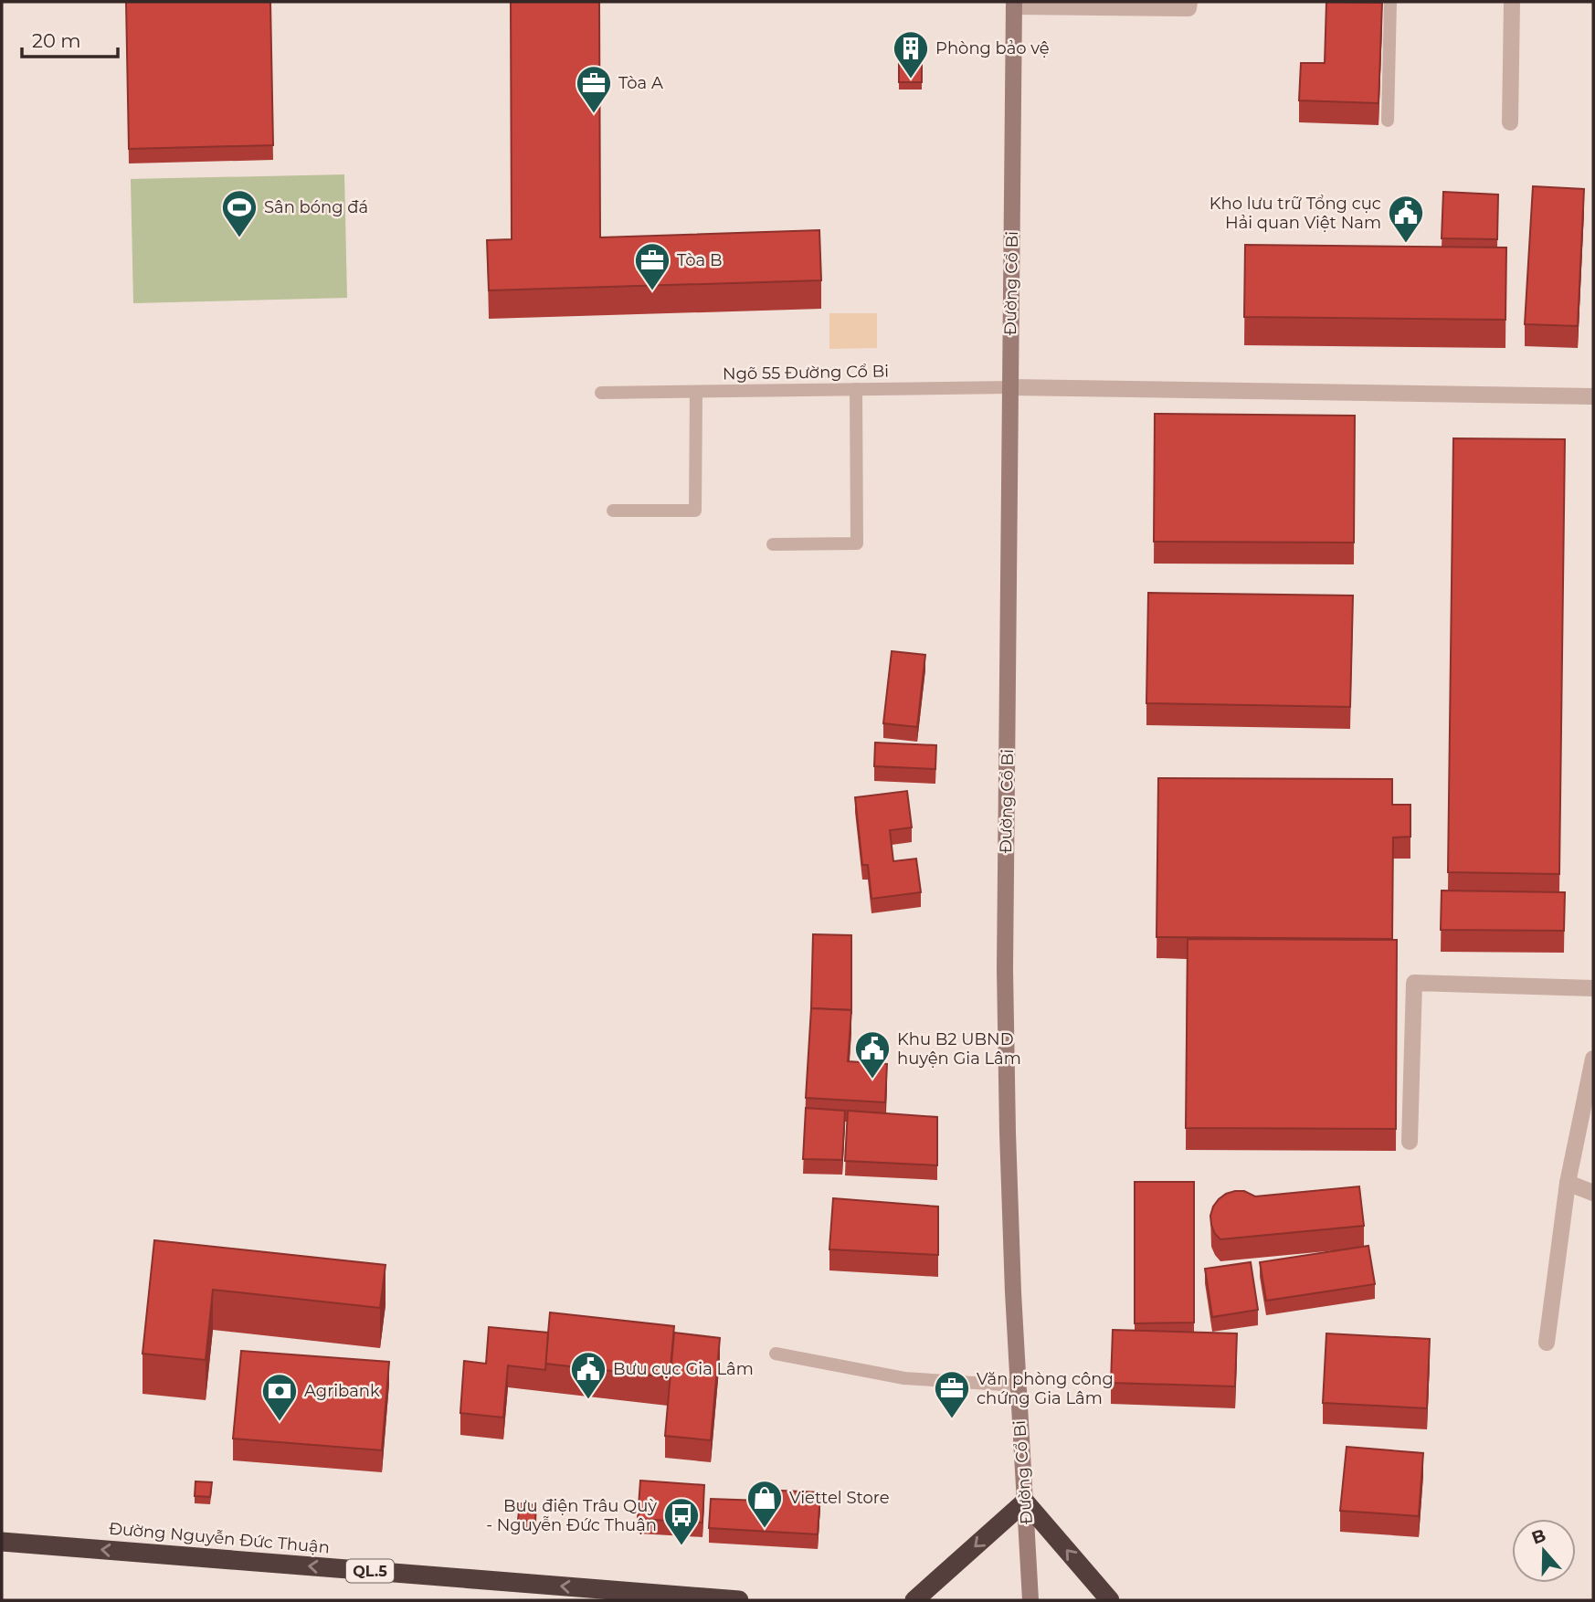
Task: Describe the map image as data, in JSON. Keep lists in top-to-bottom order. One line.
{"streets":{"highway":["Đường Nguyễn Đức Thuận","QL.5"],"main road":["Đường Cổ Bi"],"lane":["Ngõ 55 Đường Cổ Bi"]},"crossings":[["Đường Cổ Bi","Ngõ 55 Đường Cổ Bi"]],"one_way":["Đường Nguyễn Đức Thuận"],"places":{"building":["Phòng bảo vệ"],"office":["Tòa A","Tòa B","Văn phòng công chứng Gia Lâm"],"sports":["Sân bóng đá"],"public building":["Kho lưu trữ Tổng cục Hải quan Việt Nam","Khu B2 UBND huyện Gia Lâm","Bưu cục Gia Lâm"],"bank":["Agribank"],"shop":["Viettel Store"],"bus stop":["Bưu điện Trâu Quỳ - Nguyễn Đức Thuận"]},"scale_bar":"20 m","north":"top"}
